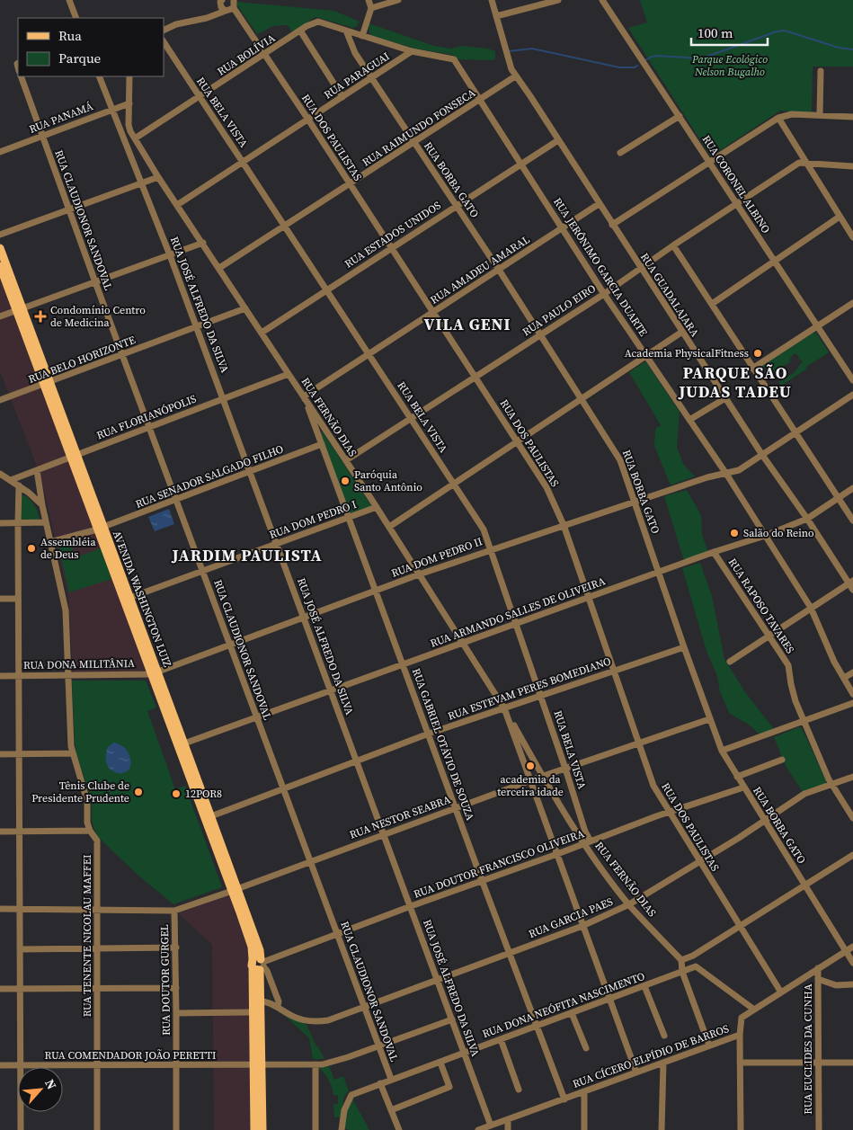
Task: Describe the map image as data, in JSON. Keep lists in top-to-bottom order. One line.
{"streets":{"main road":["AVENIDA WASHINGTON LUIZ"],"street":["RUA BOLÍVIA","RUA PARAGUAI","RUA BELA VISTA","RUA PANAMÁ","RUA RAIMUNDO FONSECA","RUA DOS PAULISTAS","RUA BORBA GATO","RUA CORONEL ALBINO","RUA CLAUDIONOR SANDOVAL","RUA ESTADOS UNIDOS","RUA JERÔNIMO GARCIA DUARTE","RUA AMADEU AMARAL","RUA GUADALAJARA","RUA JOSÉ ALFREDO DA SILVA","RUA PAULO EIRO","RUA BELO HORIZONTE","RUA FLORIANÓPOLIS","RUA FERNÃO DIAS","RUA SENADOR SALGADO FILHO","RUA DOM PEDRO I","RUA DOM PEDRO II","RUA RAPOSO TAVARES","RUA ARMANDO SALLES DE OLIVEIRA","RUA DONA MILITÂNIA","RUA ESTEVAM PERES BOMEDIANO","RUA GABRIEL OTÁVIO DE SOUZA","RUA NESTOR SEABRA","RUA DOUTOR FRANCISCO OLIVEIRA","RUA GARCIA PAES","RUA TENENTE NICOLAU MAFFEI","RUA DOUTOR GURGEL","RUA DONA NEÓFITA NASCIMENTO","RUA EUCLIDES DA CUNHA","RUA COMENDADOR JOÃO PERETTI","RUA CÍCERO ELPÍDIO DE BARROS"]},"crossings":[["RUA BOLÍVIA","RUA BELA VISTA"],["RUA BOLÍVIA","RUA DOS PAULISTAS"],["RUA BOLÍVIA","RUA JERÔNIMO GARCIA DUARTE"],["RUA BOLÍVIA","RUA FERNÃO DIAS"],["RUA PARAGUAI","RUA BELA VISTA"],["RUA PARAGUAI","RUA DOS PAULISTAS"],["RUA PARAGUAI","RUA BORBA GATO"],["RUA PARAGUAI","RUA JERÔNIMO GARCIA DUARTE"],["RUA PARAGUAI","RUA FERNÃO DIAS"],["RUA BELA VISTA","RUA RAIMUNDO FONSECA"],["RUA BELA VISTA","RUA ESTADOS UNIDOS"],["RUA BELA VISTA","RUA AMADEU AMARAL"],["RUA BELA VISTA","RUA PAULO EIRO"],["RUA BELA VISTA","RUA FERNÃO DIAS"],["RUA BELA VISTA","RUA DOM PEDRO II"],["RUA BELA VISTA","RUA ARMANDO SALLES DE OLIVEIRA"],["RUA BELA VISTA","RUA ESTEVAM PERES BOMEDIANO"],["RUA BELA VISTA","RUA NESTOR SEABRA"],["RUA BELA VISTA","RUA DOUTOR FRANCISCO OLIVEIRA"],["RUA PANAMÁ","RUA CLAUDIONOR SANDOVAL"],["RUA PANAMÁ","RUA JOSÉ ALFREDO DA SILVA"],["RUA PANAMÁ","RUA FERNÃO DIAS"],["RUA RAIMUNDO FONSECA","RUA DOS PAULISTAS"],["RUA RAIMUNDO FONSECA","RUA BORBA GATO"],["RUA RAIMUNDO FONSECA","RUA JERÔNIMO GARCIA DUARTE"],["RUA RAIMUNDO FONSECA","RUA GUADALAJARA"],["RUA RAIMUNDO FONSECA","RUA FERNÃO DIAS"],["RUA DOS PAULISTAS","RUA ESTADOS UNIDOS"],["RUA DOS PAULISTAS","RUA AMADEU AMARAL"],["RUA DOS PAULISTAS","RUA PAULO EIRO"],["RUA DOS PAULISTAS","RUA DOM PEDRO II"],["RUA DOS PAULISTAS","RUA ARMANDO SALLES DE OLIVEIRA"],["RUA DOS PAULISTAS","RUA ESTEVAM PERES BOMEDIANO"],["RUA DOS PAULISTAS","RUA NESTOR SEABRA"],["RUA DOS PAULISTAS","RUA DOUTOR FRANCISCO OLIVEIRA"],["RUA DOS PAULISTAS","RUA GARCIA PAES"],["RUA DOS PAULISTAS","RUA CÍCERO ELPÍDIO DE BARROS"],["RUA BORBA GATO","RUA ESTADOS UNIDOS"],["RUA BORBA GATO","RUA JERÔNIMO GARCIA DUARTE"],["RUA BORBA GATO","RUA AMADEU AMARAL"],["RUA BORBA GATO","RUA PAULO EIRO"],["RUA BORBA GATO","RUA DOM PEDRO II"],["RUA BORBA GATO","RUA ARMANDO SALLES DE OLIVEIRA"],["RUA BORBA GATO","RUA ESTEVAM PERES BOMEDIANO"],["RUA BORBA GATO","RUA NESTOR SEABRA"],["RUA BORBA GATO","RUA DOUTOR FRANCISCO OLIVEIRA"],["RUA BORBA GATO","RUA GARCIA PAES"],["RUA BORBA GATO","RUA CÍCERO ELPÍDIO DE BARROS"],["RUA CORONEL ALBINO","RUA PAULO EIRO"],["RUA CLAUDIONOR SANDOVAL","RUA BELO HORIZONTE"],["RUA CLAUDIONOR SANDOVAL","RUA FLORIANÓPOLIS"],["RUA CLAUDIONOR SANDOVAL","RUA SENADOR SALGADO FILHO"],["RUA CLAUDIONOR SANDOVAL","RUA DOM PEDRO I"],["RUA CLAUDIONOR SANDOVAL","RUA DOM PEDRO II"],["RUA CLAUDIONOR SANDOVAL","RUA ARMANDO SALLES DE OLIVEIRA"],["RUA CLAUDIONOR SANDOVAL","RUA ESTEVAM PERES BOMEDIANO"],["RUA CLAUDIONOR SANDOVAL","RUA NESTOR SEABRA"],["RUA CLAUDIONOR SANDOVAL","RUA DOUTOR FRANCISCO OLIVEIRA"],["RUA CLAUDIONOR SANDOVAL","RUA GARCIA PAES"],["RUA CLAUDIONOR SANDOVAL","RUA DONA NEÓFITA NASCIMENTO"],["RUA CLAUDIONOR SANDOVAL","RUA COMENDADOR JOÃO PERETTI"],["RUA ESTADOS UNIDOS","RUA JERÔNIMO GARCIA DUARTE"],["RUA ESTADOS UNIDOS","RUA GUADALAJARA"],["RUA ESTADOS UNIDOS","RUA FERNÃO DIAS"],["RUA JERÔNIMO GARCIA DUARTE","RUA AMADEU AMARAL"],["RUA JERÔNIMO GARCIA DUARTE","RUA PAULO EIRO"],["RUA JERÔNIMO GARCIA DUARTE","RUA DOM PEDRO II"],["RUA JERÔNIMO GARCIA DUARTE","RUA ARMANDO SALLES DE OLIVEIRA"],["RUA AMADEU AMARAL","RUA GUADALAJARA"],["RUA AMADEU AMARAL","RUA FERNÃO DIAS"],["RUA AMADEU AMARAL","RUA GABRIEL OTÁVIO DE SOUZA"],["RUA GUADALAJARA","RUA PAULO EIRO"],["RUA GUADALAJARA","RUA DOM PEDRO II"],["RUA GUADALAJARA","RUA ARMANDO SALLES DE OLIVEIRA"],["RUA JOSÉ ALFREDO DA SILVA","RUA BELO HORIZONTE"],["RUA JOSÉ ALFREDO DA SILVA","RUA FLORIANÓPOLIS"],["RUA JOSÉ ALFREDO DA SILVA","RUA SENADOR SALGADO FILHO"],["RUA JOSÉ ALFREDO DA SILVA","RUA DOM PEDRO I"],["RUA JOSÉ ALFREDO DA SILVA","RUA DOM PEDRO II"],["RUA JOSÉ ALFREDO DA SILVA","RUA ARMANDO SALLES DE OLIVEIRA"],["RUA JOSÉ ALFREDO DA SILVA","RUA ESTEVAM PERES BOMEDIANO"],["RUA JOSÉ ALFREDO DA SILVA","RUA NESTOR SEABRA"],["RUA JOSÉ ALFREDO DA SILVA","RUA DOUTOR FRANCISCO OLIVEIRA"],["RUA JOSÉ ALFREDO DA SILVA","RUA GARCIA PAES"],["RUA JOSÉ ALFREDO DA SILVA","RUA DONA NEÓFITA NASCIMENTO"],["RUA JOSÉ ALFREDO DA SILVA","RUA COMENDADOR JOÃO PERETTI"],["RUA JOSÉ ALFREDO DA SILVA","RUA CÍCERO ELPÍDIO DE BARROS"],["RUA PAULO EIRO","RUA FERNÃO DIAS"],["RUA BELO HORIZONTE","RUA FERNÃO DIAS"],["RUA BELO HORIZONTE","AVENIDA WASHINGTON LUIZ"],["RUA FLORIANÓPOLIS","RUA FERNÃO DIAS"],["RUA FLORIANÓPOLIS","AVENIDA WASHINGTON LUIZ"],["RUA FLORIANÓPOLIS","RUA TENENTE NICOLAU MAFFEI"],["RUA FERNÃO DIAS","RUA DOM PEDRO I"],["RUA FERNÃO DIAS","RUA DOM PEDRO II"],["RUA FERNÃO DIAS","RUA ARMANDO SALLES DE OLIVEIRA"],["RUA FERNÃO DIAS","RUA ESTEVAM PERES BOMEDIANO"],["RUA FERNÃO DIAS","RUA GABRIEL OTÁVIO DE SOUZA"],["RUA FERNÃO DIAS","RUA NESTOR SEABRA"],["RUA FERNÃO DIAS","RUA DOUTOR FRANCISCO OLIVEIRA"],["RUA FERNÃO DIAS","RUA GARCIA PAES"],["RUA SENADOR SALGADO FILHO","AVENIDA WASHINGTON LUIZ"],["RUA SENADOR SALGADO FILHO","RUA GABRIEL OTÁVIO DE SOUZA"],["RUA SENADOR SALGADO FILHO","RUA TENENTE NICOLAU MAFFEI"],["RUA DOM PEDRO I","AVENIDA WASHINGTON LUIZ"],["RUA DOM PEDRO I","RUA GABRIEL OTÁVIO DE SOUZA"],["RUA DOM PEDRO II","AVENIDA WASHINGTON LUIZ"],["RUA DOM PEDRO II","RUA DONA MILITÂNIA"],["RUA DOM PEDRO II","RUA GABRIEL OTÁVIO DE SOUZA"],["AVENIDA WASHINGTON LUIZ","RUA ARMANDO SALLES DE OLIVEIRA"],["AVENIDA WASHINGTON LUIZ","RUA DONA MILITÂNIA"],["AVENIDA WASHINGTON LUIZ","RUA ESTEVAM PERES BOMEDIANO"],["AVENIDA WASHINGTON LUIZ","RUA NESTOR SEABRA"],["AVENIDA WASHINGTON LUIZ","RUA DOUTOR FRANCISCO OLIVEIRA"],["AVENIDA WASHINGTON LUIZ","RUA GARCIA PAES"],["AVENIDA WASHINGTON LUIZ","RUA COMENDADOR JOÃO PERETTI"],["RUA RAPOSO TAVARES","RUA ARMANDO SALLES DE OLIVEIRA"],["RUA RAPOSO TAVARES","RUA GARCIA PAES"],["RUA ARMANDO SALLES DE OLIVEIRA","RUA GABRIEL OTÁVIO DE SOUZA"],["RUA DONA MILITÂNIA","RUA TENENTE NICOLAU MAFFEI"],["RUA ESTEVAM PERES BOMEDIANO","RUA GABRIEL OTÁVIO DE SOUZA"],["RUA GABRIEL OTÁVIO DE SOUZA","RUA NESTOR SEABRA"],["RUA GABRIEL OTÁVIO DE SOUZA","RUA DOUTOR FRANCISCO OLIVEIRA"],["RUA GABRIEL OTÁVIO DE SOUZA","RUA GARCIA PAES"],["RUA GABRIEL OTÁVIO DE SOUZA","RUA DONA NEÓFITA NASCIMENTO"],["RUA GABRIEL OTÁVIO DE SOUZA","RUA CÍCERO ELPÍDIO DE BARROS"],["RUA NESTOR SEABRA","RUA TENENTE NICOLAU MAFFEI"],["RUA NESTOR SEABRA","RUA DOUTOR GURGEL"],["RUA TENENTE NICOLAU MAFFEI","RUA COMENDADOR JOÃO PERETTI"],["RUA DOUTOR GURGEL","RUA COMENDADOR JOÃO PERETTI"],["RUA EUCLIDES DA CUNHA","RUA CÍCERO ELPÍDIO DE BARROS"]],"districts":["VILA GENI","PARQUE SÃO JUDAS TADEU","JARDIM PAULISTA"],"parks":["Parque Ecológico Nelson Bugalho"],"places":{"health":["Condomínio Centro de Medicina"],"other":["Academia PhysicalFitness","Paróquia Santo Antônio","Salão do Reino","Assembléia de Deus","academia da terceira idade","Tênis Clube de Presidente Prudente","12POR8"]},"legend":["Rua","Parque"],"scale_bar":"100 m","north":"top right"}
